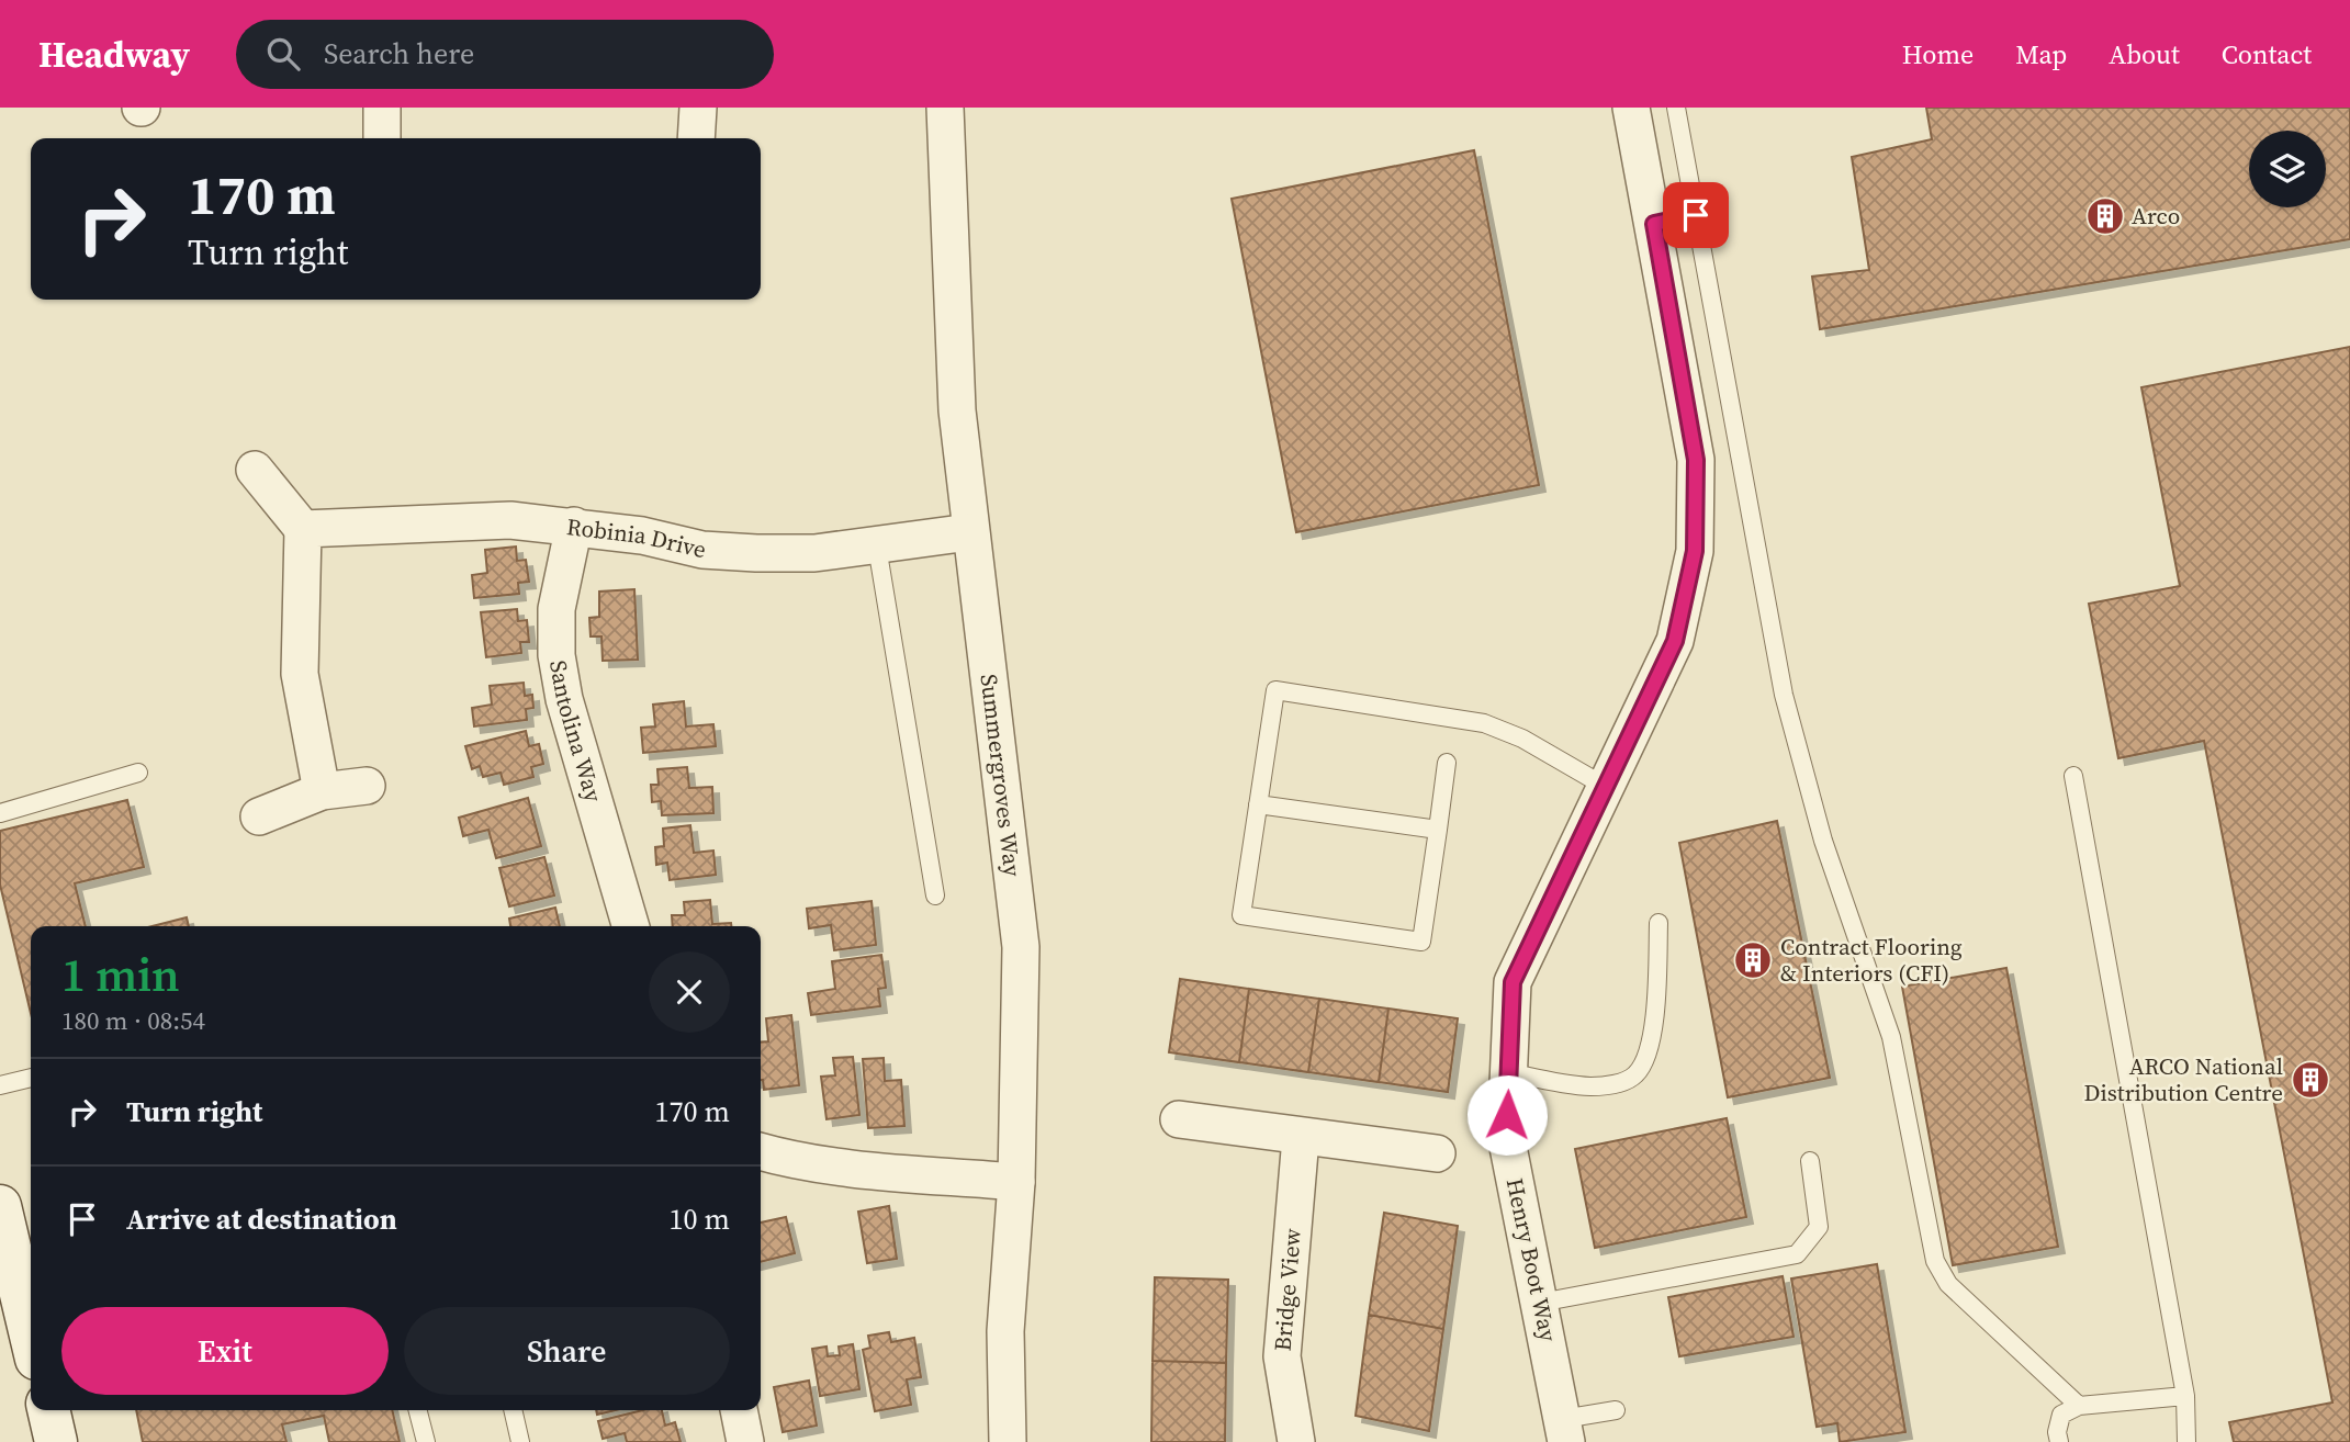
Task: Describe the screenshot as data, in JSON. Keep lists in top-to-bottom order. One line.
{"streets":{"street":["Robinia Drive","Santolina Way","Summergroves Way","Henry Boot Way","Bridge View"]},"crossings":[["Robinia Drive","Santolina Way"],["Robinia Drive","Summergroves Way"]],"places":{"building":["Arco","Contract Flooring & Interiors (CFI)","ARCO National Distribution Centre"]},"page":{"header":"Headway","search":"Search here","nav":["Home","Map","About","Contact"],"turn":["170 m","Turn right"],"heading":["1 min","180 m · 08:54"],"list":[{"name":"Turn right","value":"170 m"},{"name":"Arrive at destination","value":"10 m"}],"buttons":["Exit","Share"]}}
